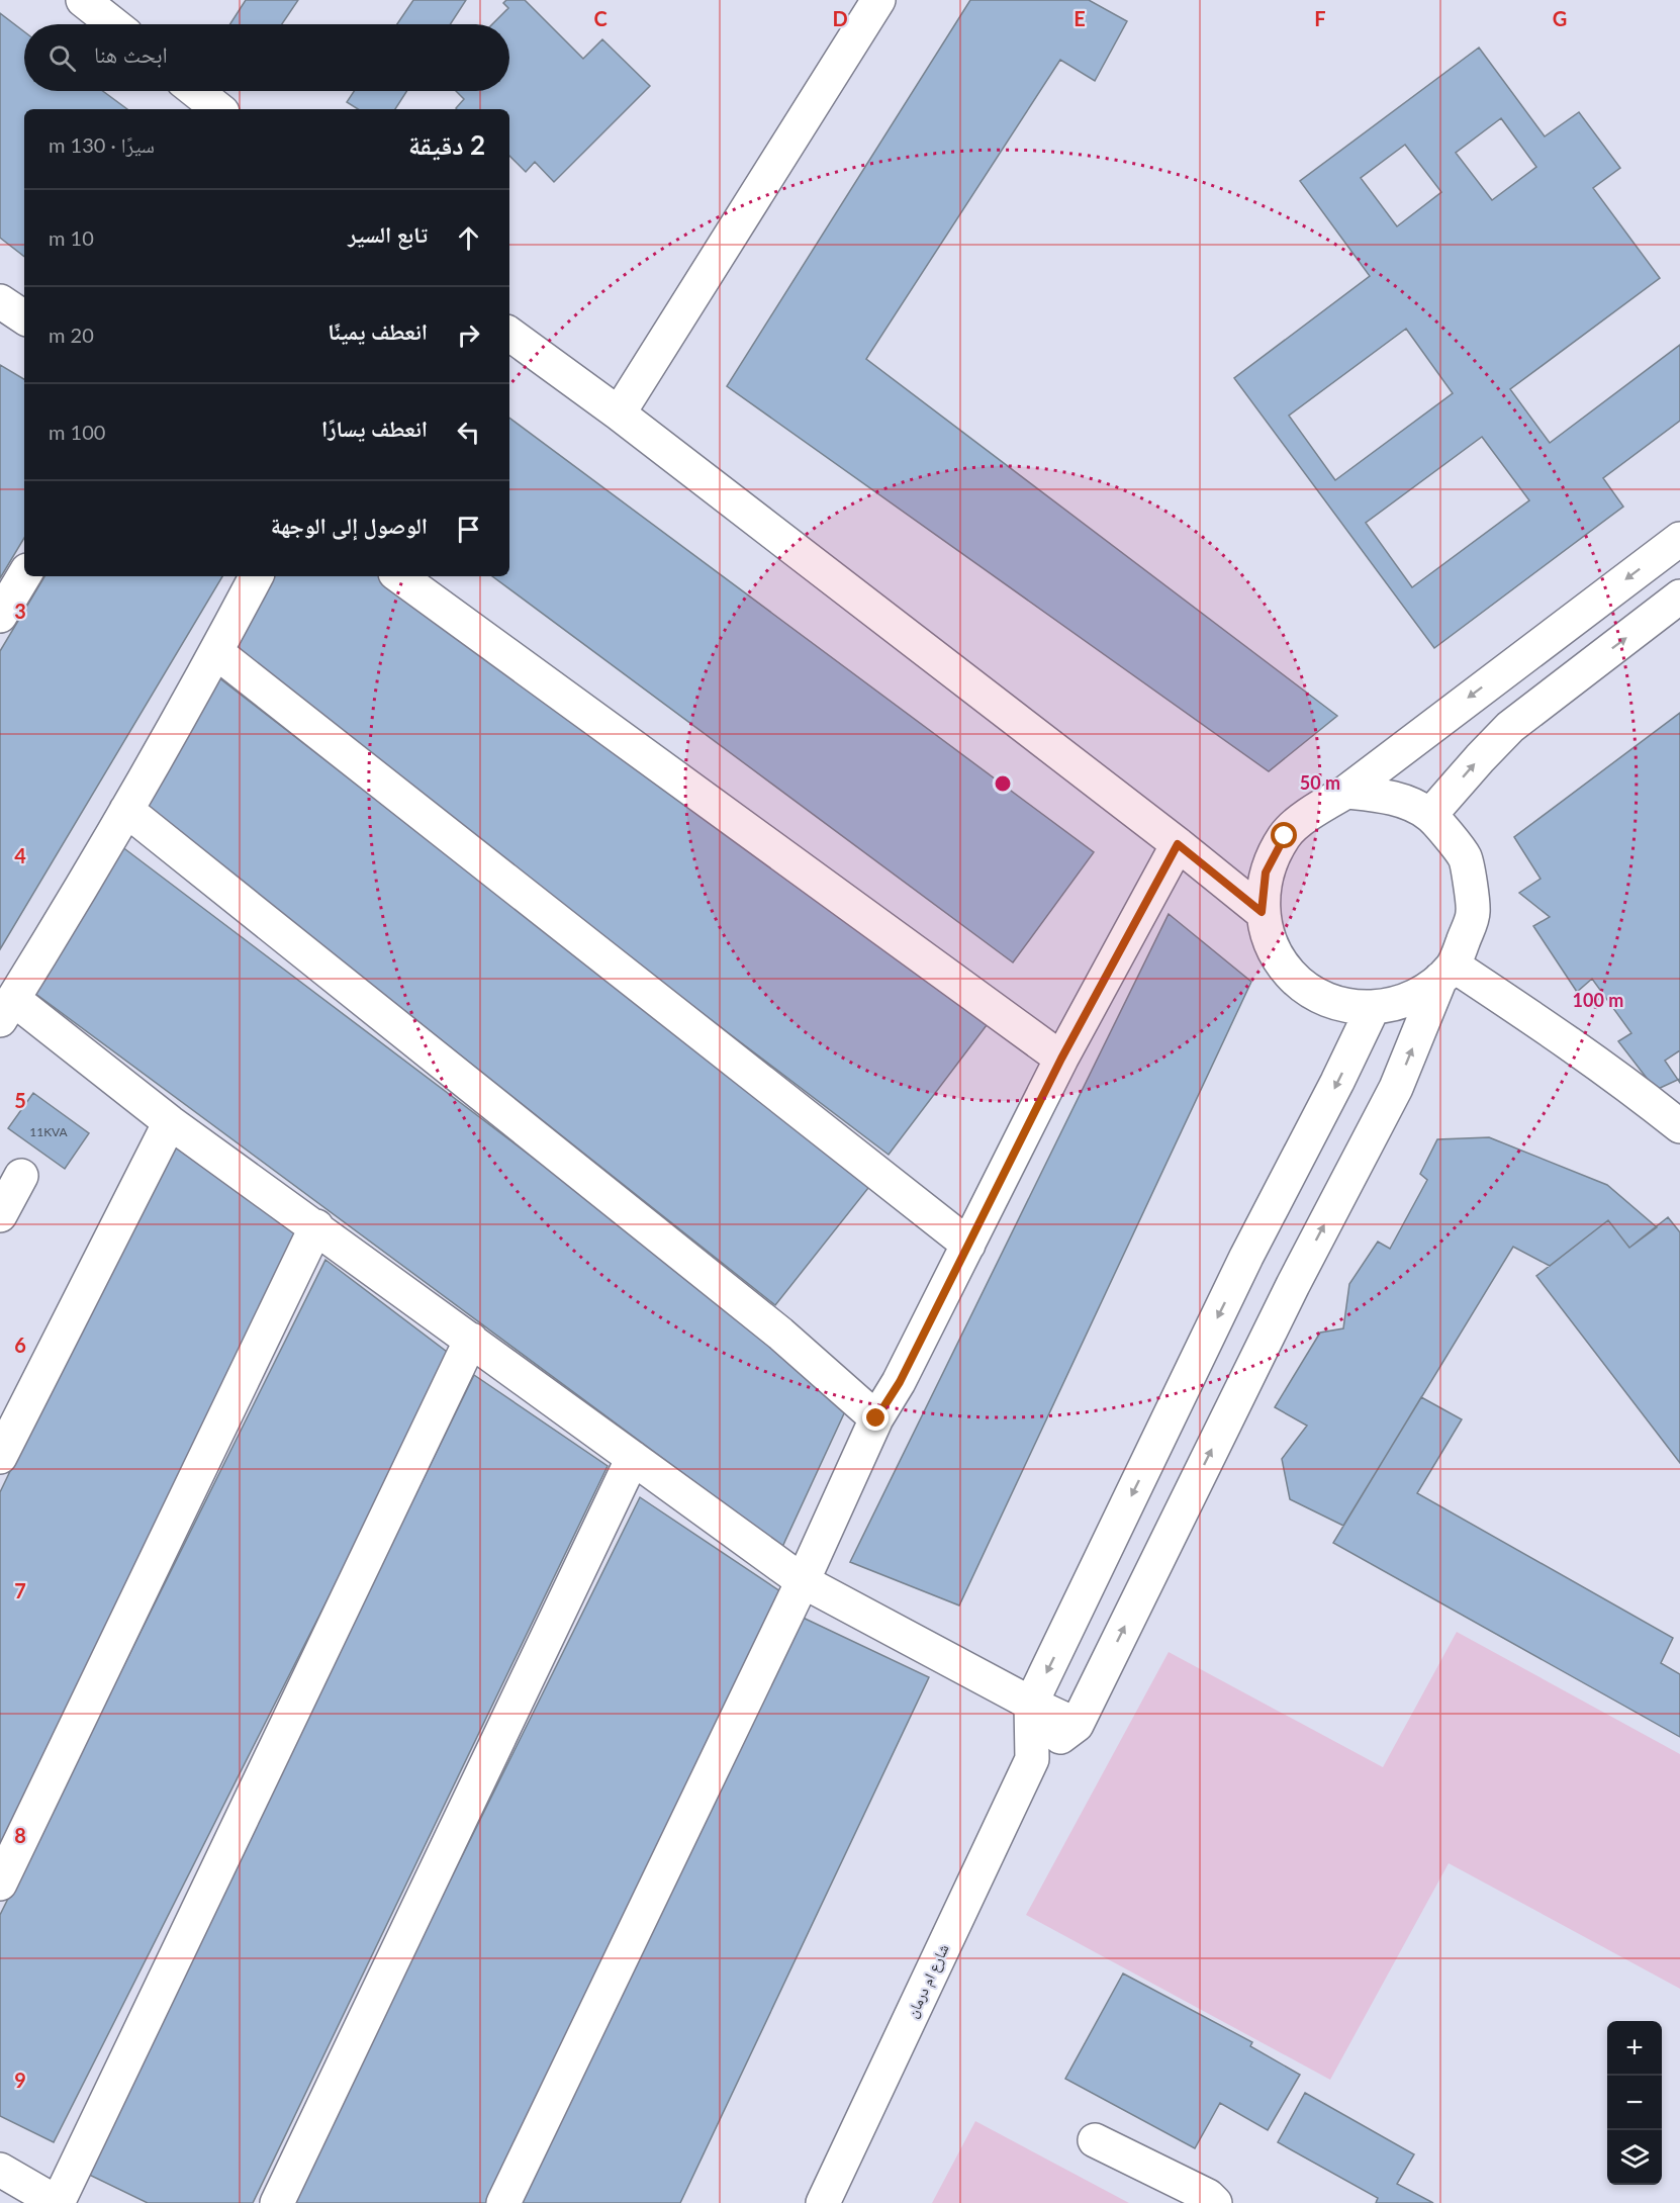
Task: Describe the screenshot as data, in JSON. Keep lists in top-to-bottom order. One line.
{"streets":{"street":["شارع ام درمان"]},"house_numbers":["11KVA"],"page":{"search":"ابحث هنا","heading":["2 دقيقة","سيرًا · 130 m"],"list":[["تابع السير","10 m"],["انعطف يمينًا","20 m"],["انعطف يسارًا","100 m"],"الوصول إلى الوجهة"],"map_buttons":["+","−"]},"grid":{"columns":["C","D","E","F","G"],"rows":["3","4","5","6","7","8","9"]},"rings":["50 m","100 m"]}
